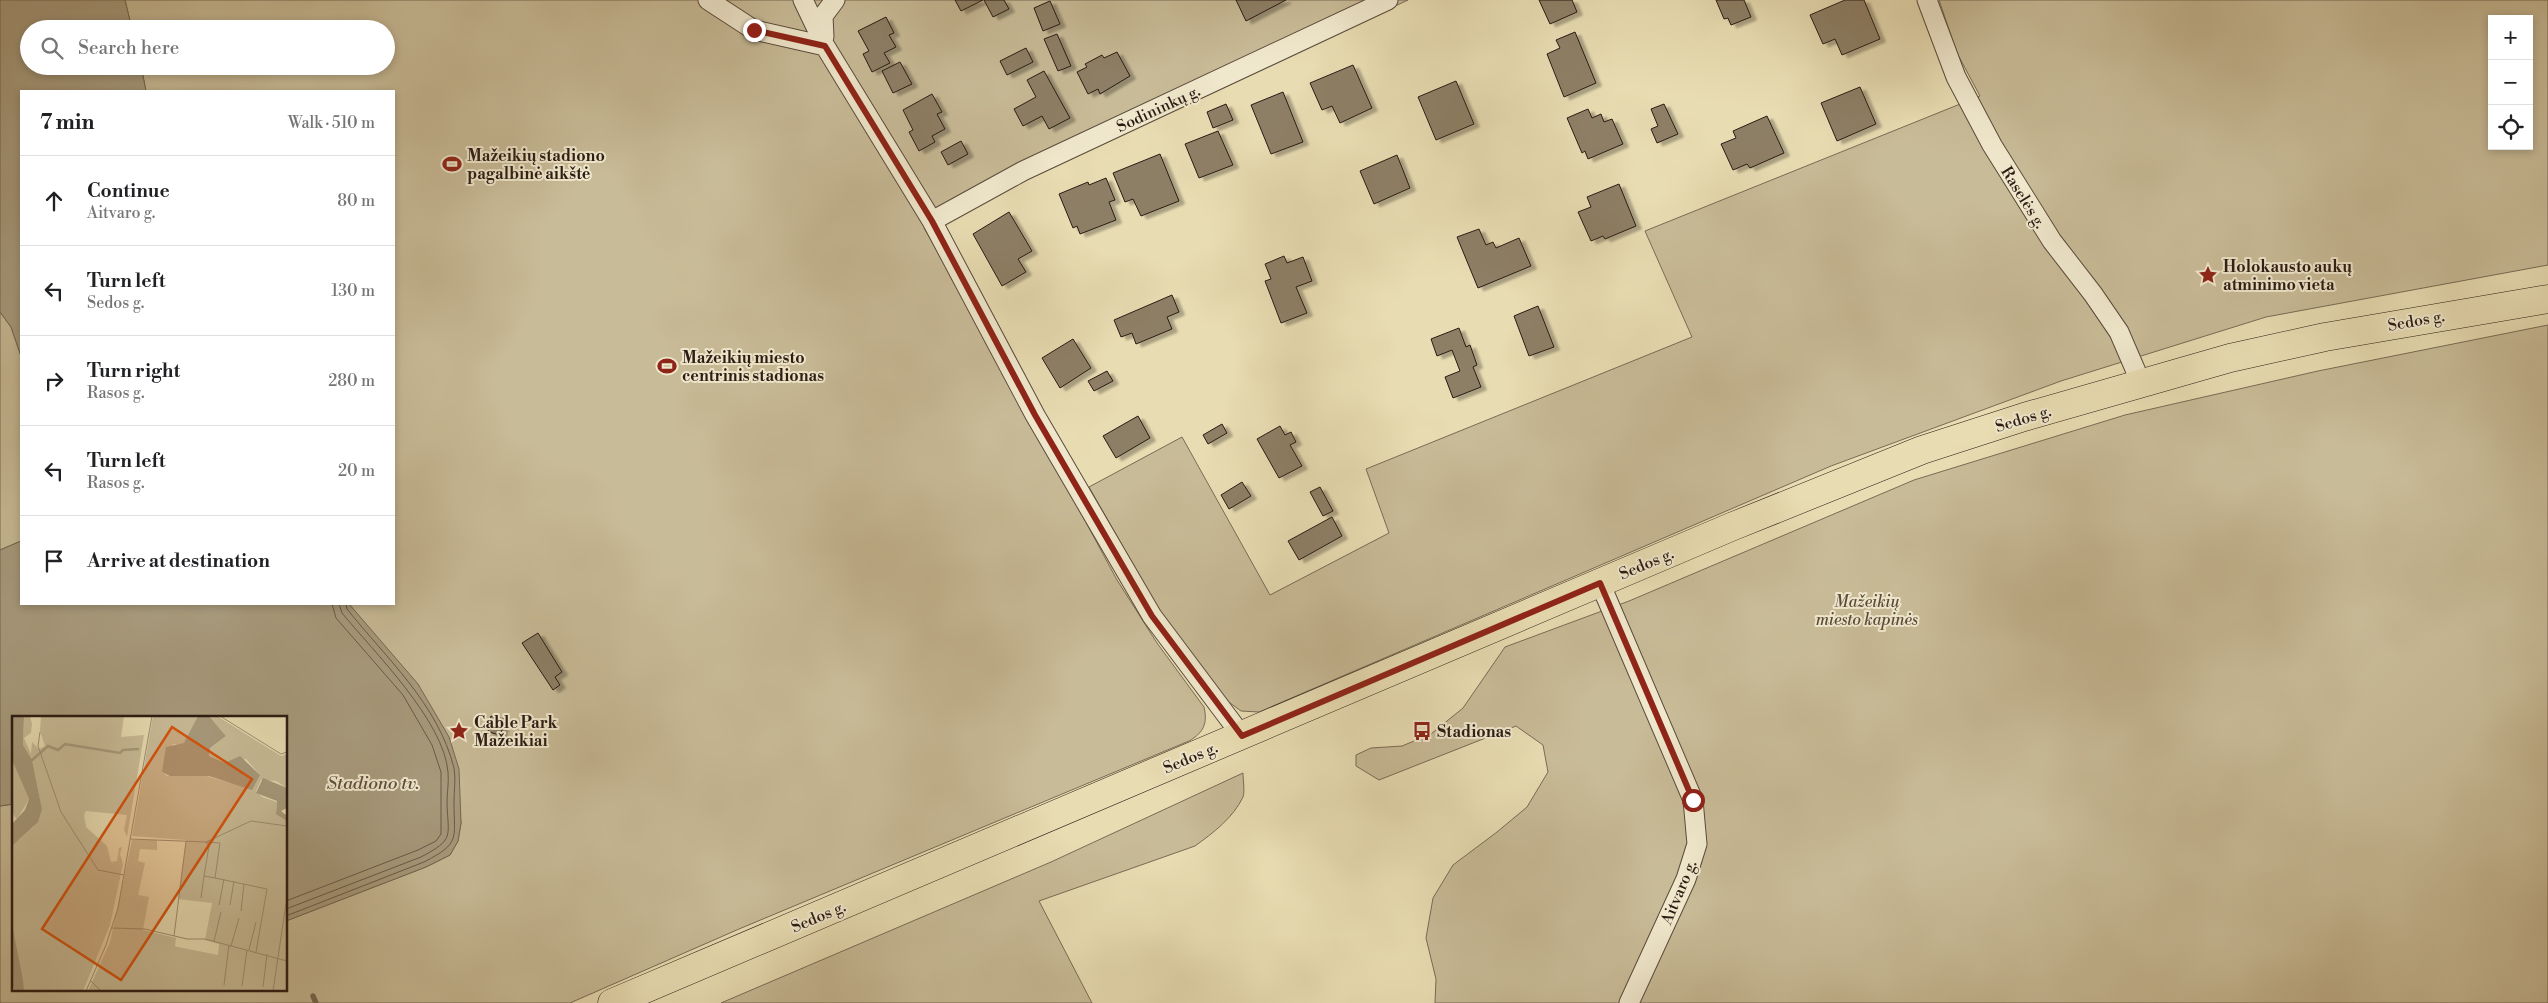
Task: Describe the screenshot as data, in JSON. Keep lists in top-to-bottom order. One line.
{"streets":{"main road":["Sedos g."],"street":["Sodininkų g.","Raselės g.","Aitvaro g."]},"crossings":[["Raselės g.","Sedos g."],["Sedos g.","Aitvaro g."]],"water":["Stadiono tv."],"parks":["Mažeikių miesto kapinės"],"places":{"sports":["Mažeikių stadiono pagalbinė aikštė","Mažeikių miesto centrinis stadionas"],"place":["Holokausto aukų atminimo vieta","Cable Park Mažeikiai"],"bus stop":["Stadionas"]},"page":{"map_buttons":["+","−"],"search":"Search here","heading":["7 min","Walk · 510 m"],"list":[["Continue","Aitvaro g.","80 m"],["Turn left","Sedos g.","130 m"],["Turn right","Rasos g.","280 m"],["Turn left","Rasos g.","20 m"],"Arrive at destination"]}}
